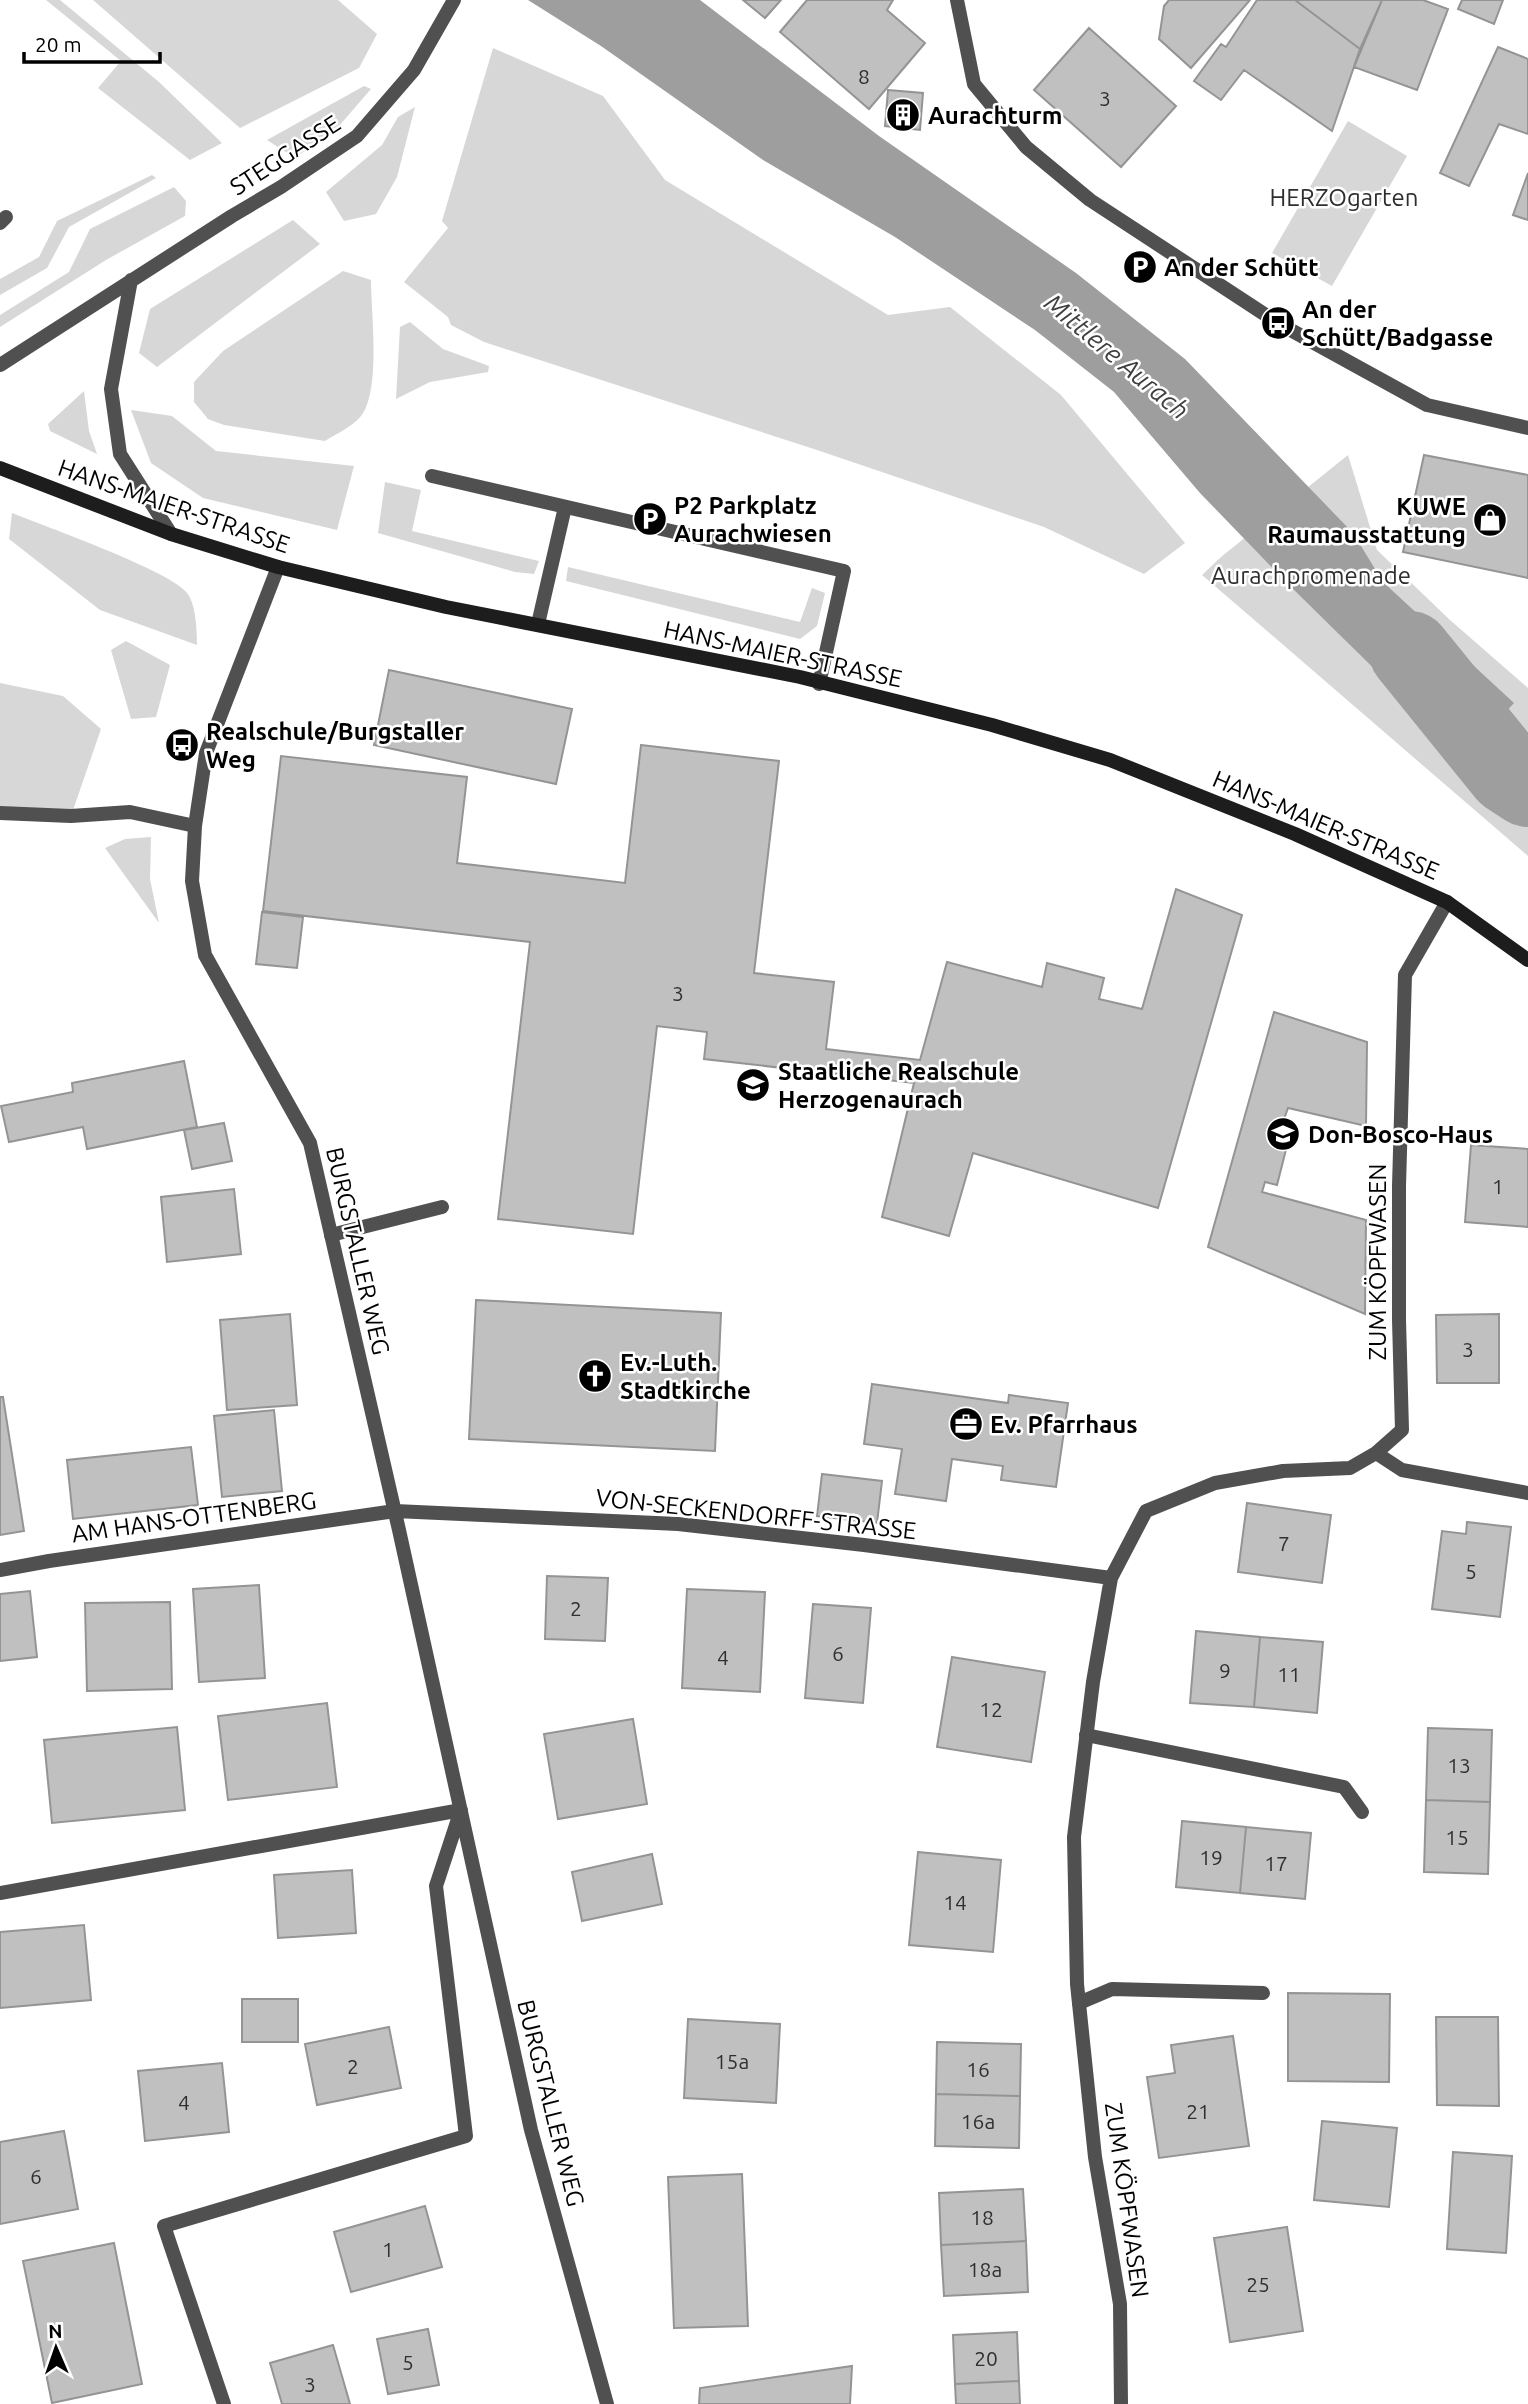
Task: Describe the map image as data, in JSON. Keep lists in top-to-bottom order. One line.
{"streets":{"street":["STEGGASSE","HANS-MAIER-STRASSE","BURGSTALLER WEG","ZUM KÖPFWASEN","VON-SECKENDORFF-STRASSE","AM HANS-OTTENBERG"]},"crossings":[["HANS-MAIER-STRASSE","BURGSTALLER WEG"],["HANS-MAIER-STRASSE","ZUM KÖPFWASEN"],["BURGSTALLER WEG","VON-SECKENDORFF-STRASSE"],["BURGSTALLER WEG","AM HANS-OTTENBERG"],["ZUM KÖPFWASEN","VON-SECKENDORFF-STRASSE"],["VON-SECKENDORFF-STRASSE","AM HANS-OTTENBERG"]],"water":["Mittlere Aurach"],"parks":["HERZOgarten","Aurachpromenade"],"places":{"building":["Aurachturm"],"parking":["An der Schütt","P2 Parkplatz Aurachwiesen"],"bus stop":["An der Schütt/Badgasse","Realschule/Burgstaller Weg"],"shop":["KUWE Raumausstattung"],"school or university":["Staatliche Realschule Herzogenaurach","Don-Bosco-Haus"],"church":["Ev.-Luth. Stadtkirche"],"office":["Ev. Pfarrhaus"]},"house_numbers":["8","3","3","1","3","7","5","2","6","4","9","11","12","13","15","19","17","14","15a","2","16","4","21","16a","6","18","1","18a","25","20","5","3"],"scale_bar":"20 m","north":"top"}
